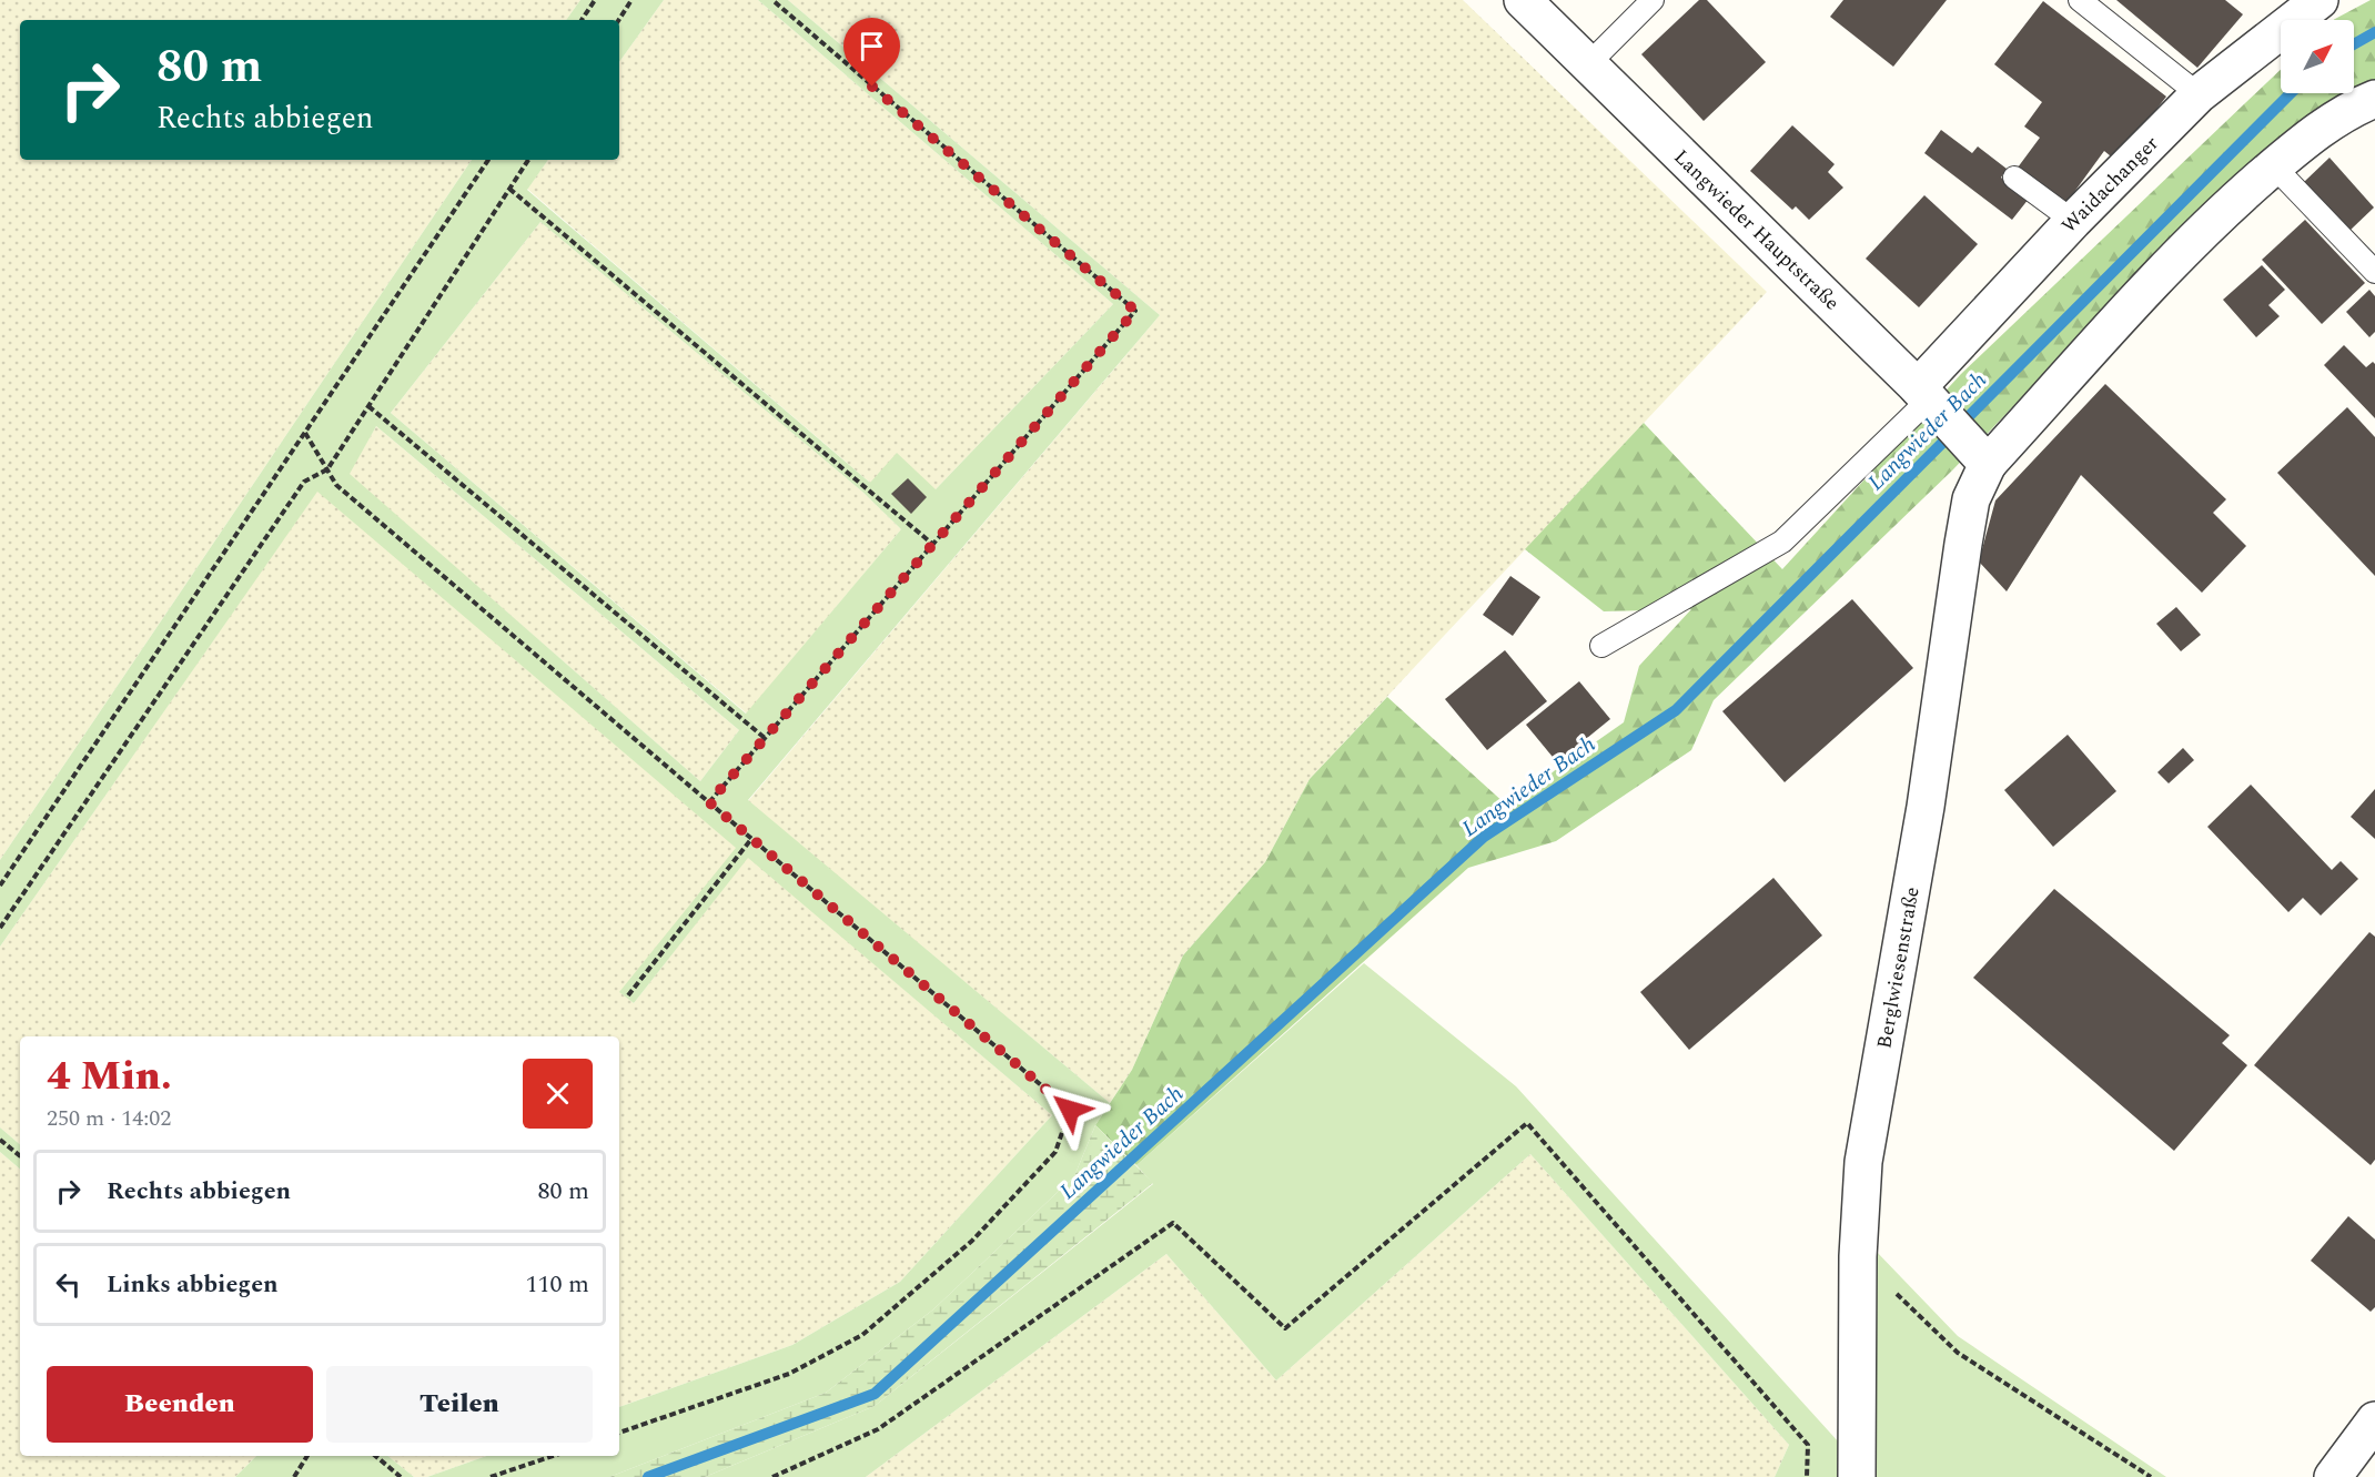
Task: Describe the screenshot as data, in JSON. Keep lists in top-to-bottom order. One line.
{"streets":{"street":["Waidachanger","Langwieder Hauptstraße","Berglwiesenstraße"]},"crossings":[["Waidachanger","Langwieder Hauptstraße"],["Langwieder Hauptstraße","Berglwiesenstraße"]],"water":["Langwieder Bach"],"north":"top right","page":{"turn":["80 m","Rechts abbiegen"],"heading":["4 Min.","250 m · 14:02"],"list":[{"name":"Rechts abbiegen","value":"80 m"},{"name":"Links abbiegen","value":"110 m"}],"buttons":["Beenden","Teilen"]}}
